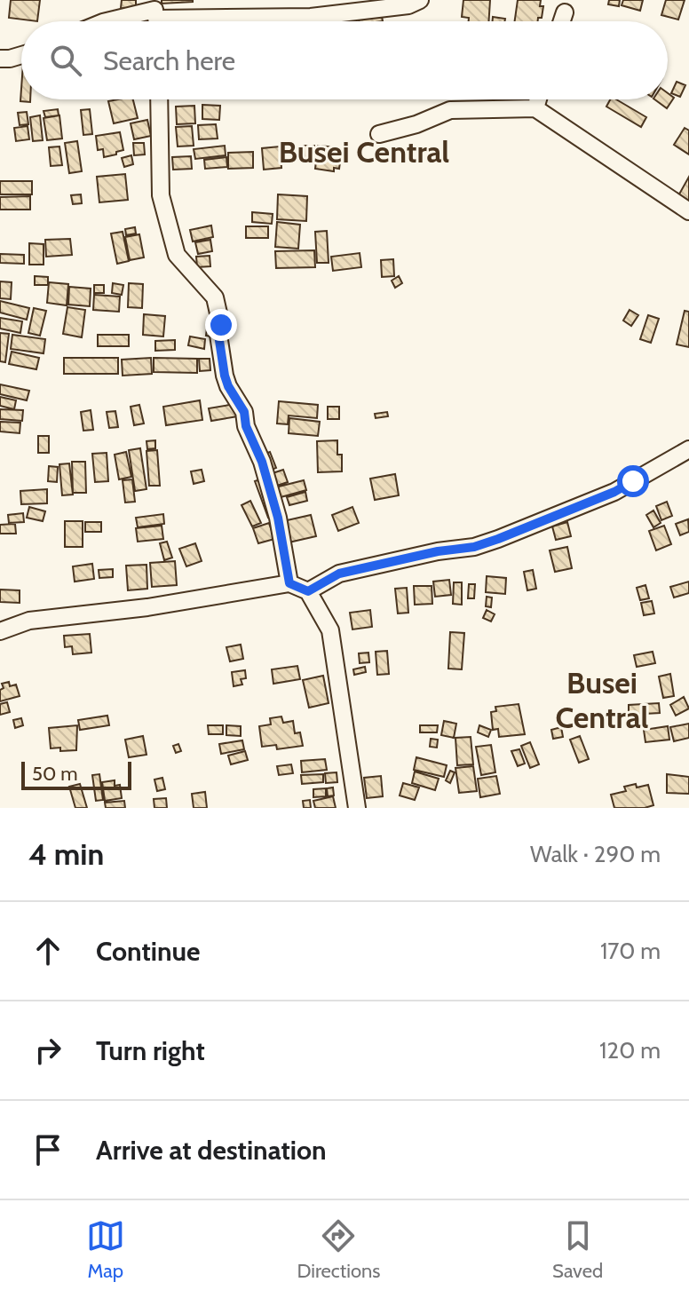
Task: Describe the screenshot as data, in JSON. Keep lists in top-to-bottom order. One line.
{"districts":["Busei Central","Busei Central"],"scale_bar":"50 m","page":{"search":"Search here","scale":"50 m","heading":["4 min","Walk · 290 m"],"list":[["Continue","170 m"],["Turn right","120 m"],"Arrive at destination"],"nav":["Map","Directions","Saved"]}}
